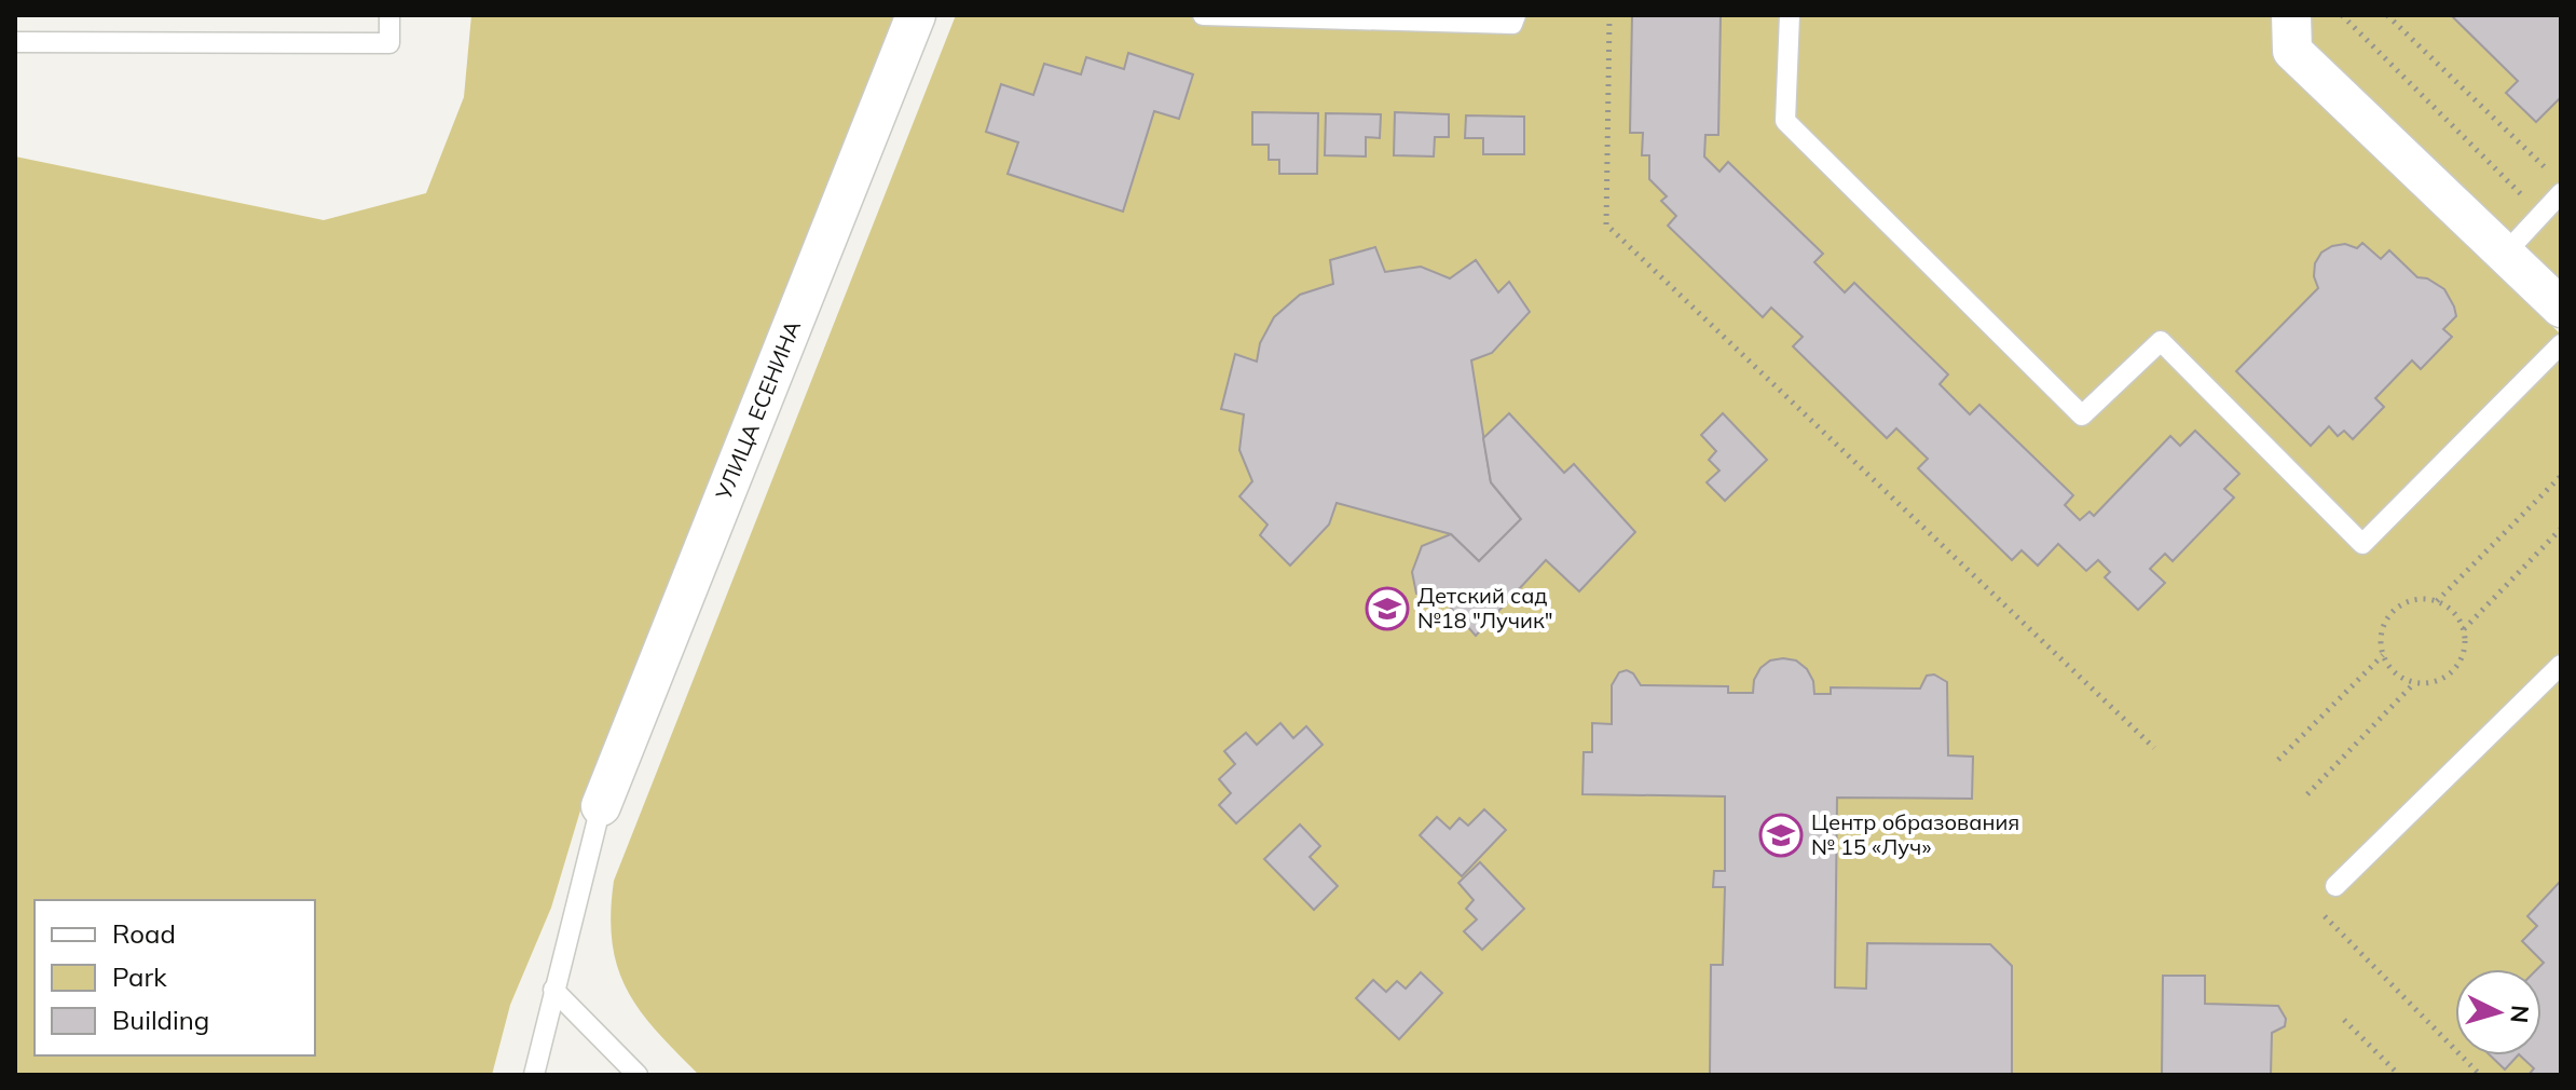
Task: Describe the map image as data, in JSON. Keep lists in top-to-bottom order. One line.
{"streets":{"street":["УЛИЦА ЕСЕНИНА"]},"places":{"school or university":["Детский сад №18 \"Лучик\"","Центр образования № 15 «Луч»"]},"legend":["Road","Park","Building"],"north":"right"}
